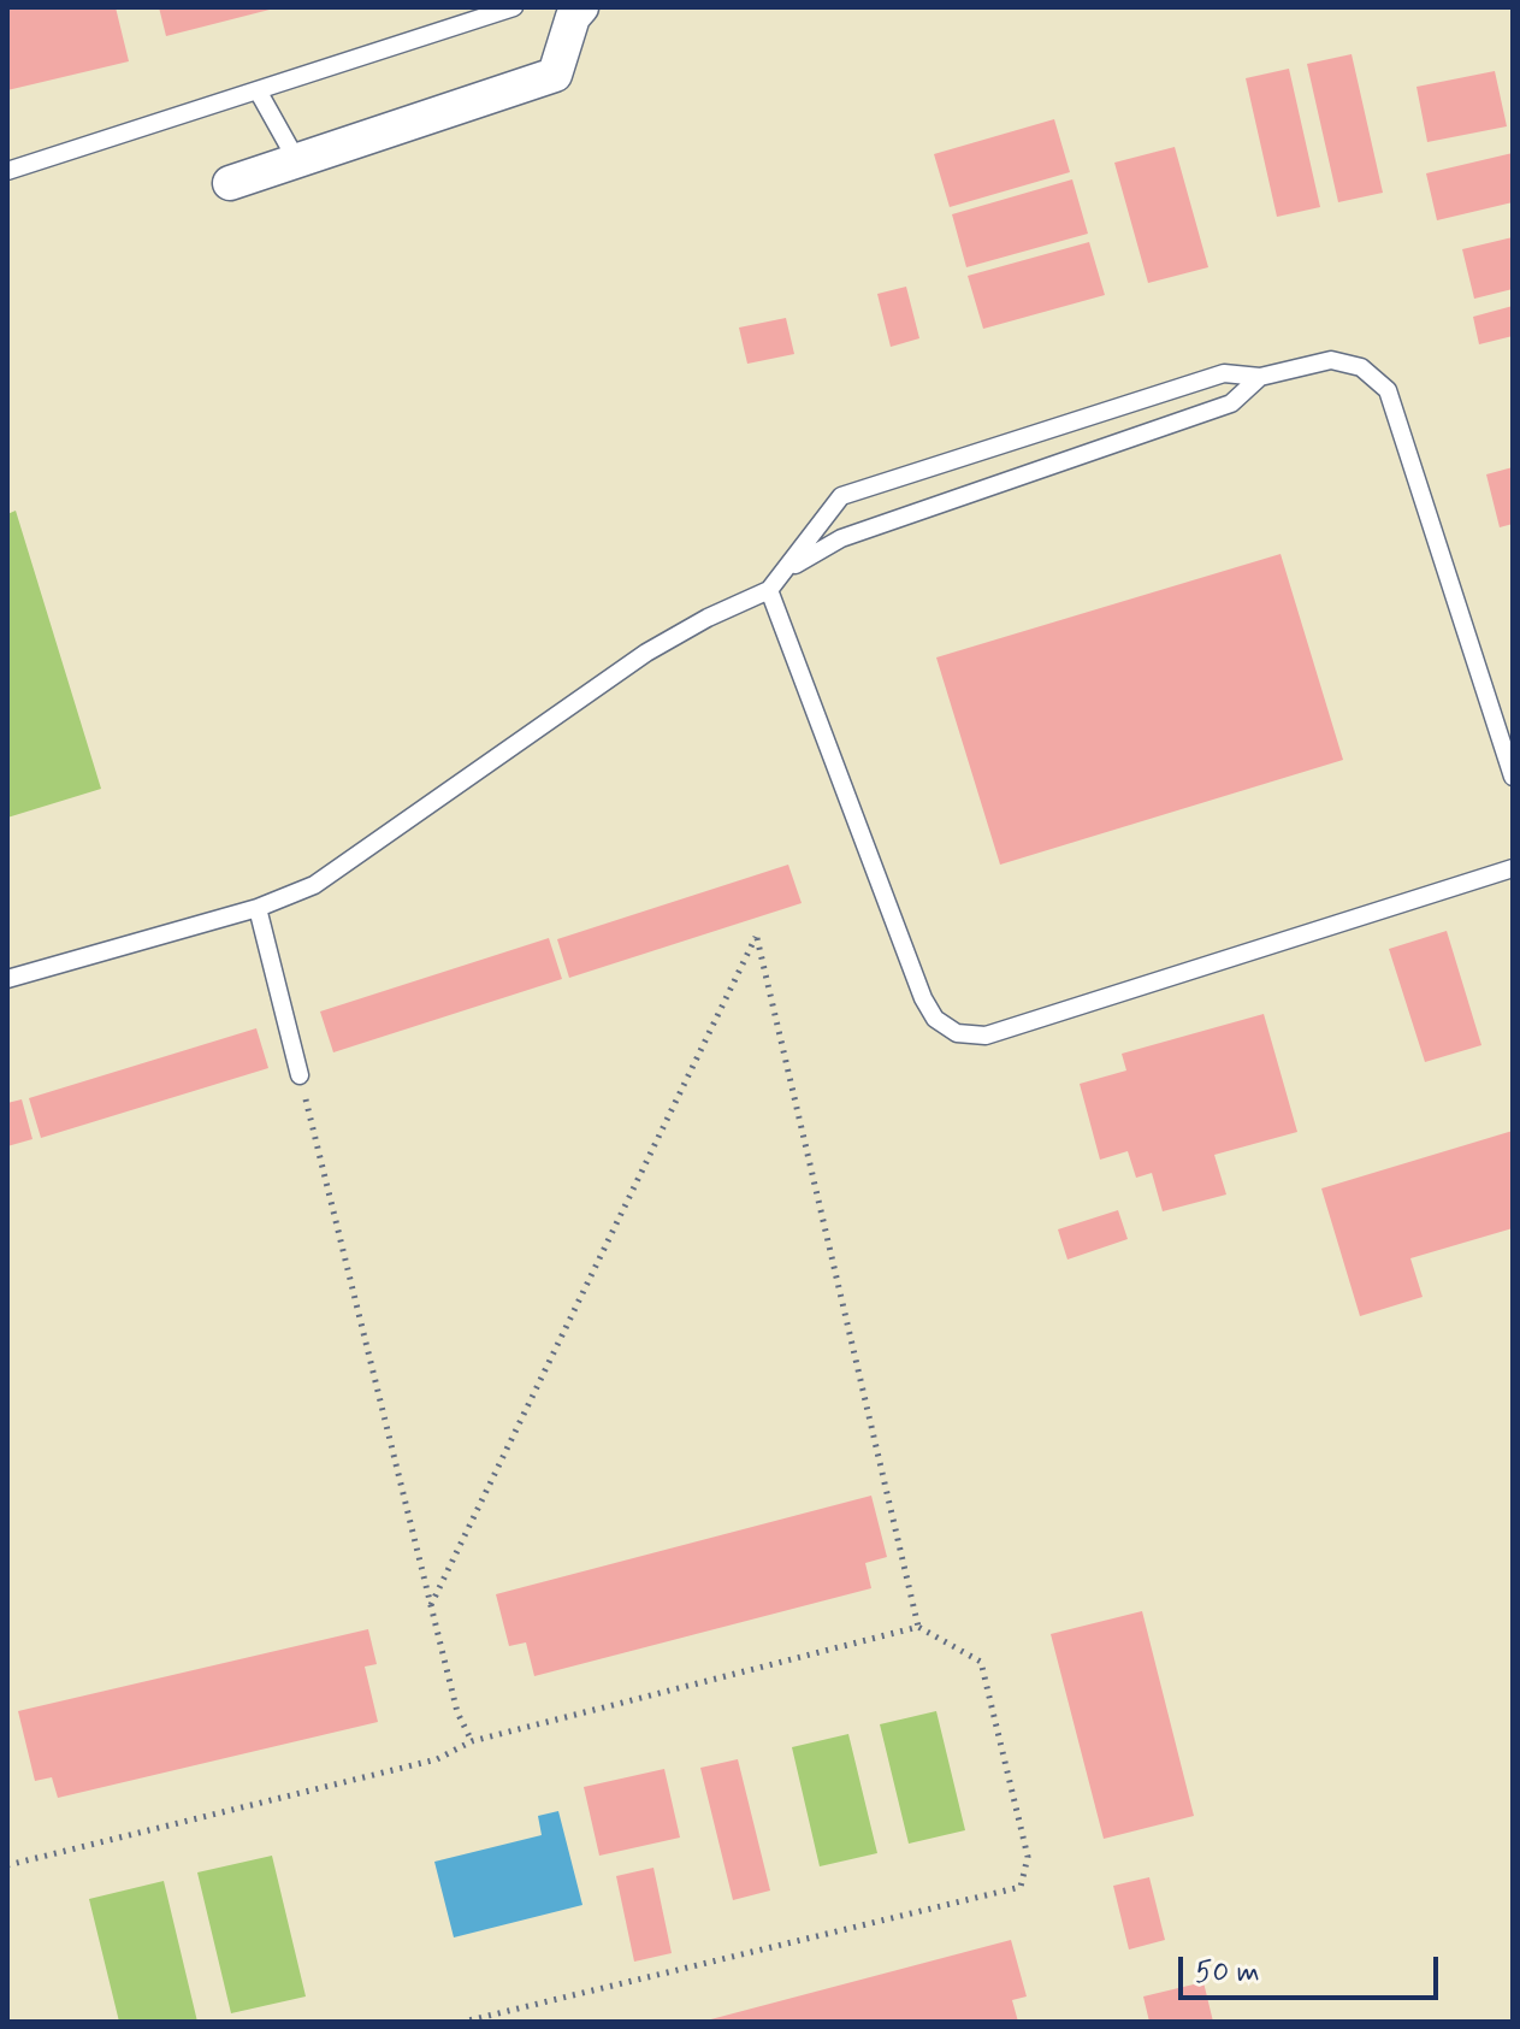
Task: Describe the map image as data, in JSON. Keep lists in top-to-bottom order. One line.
{"scale_bar":"50 m"}
